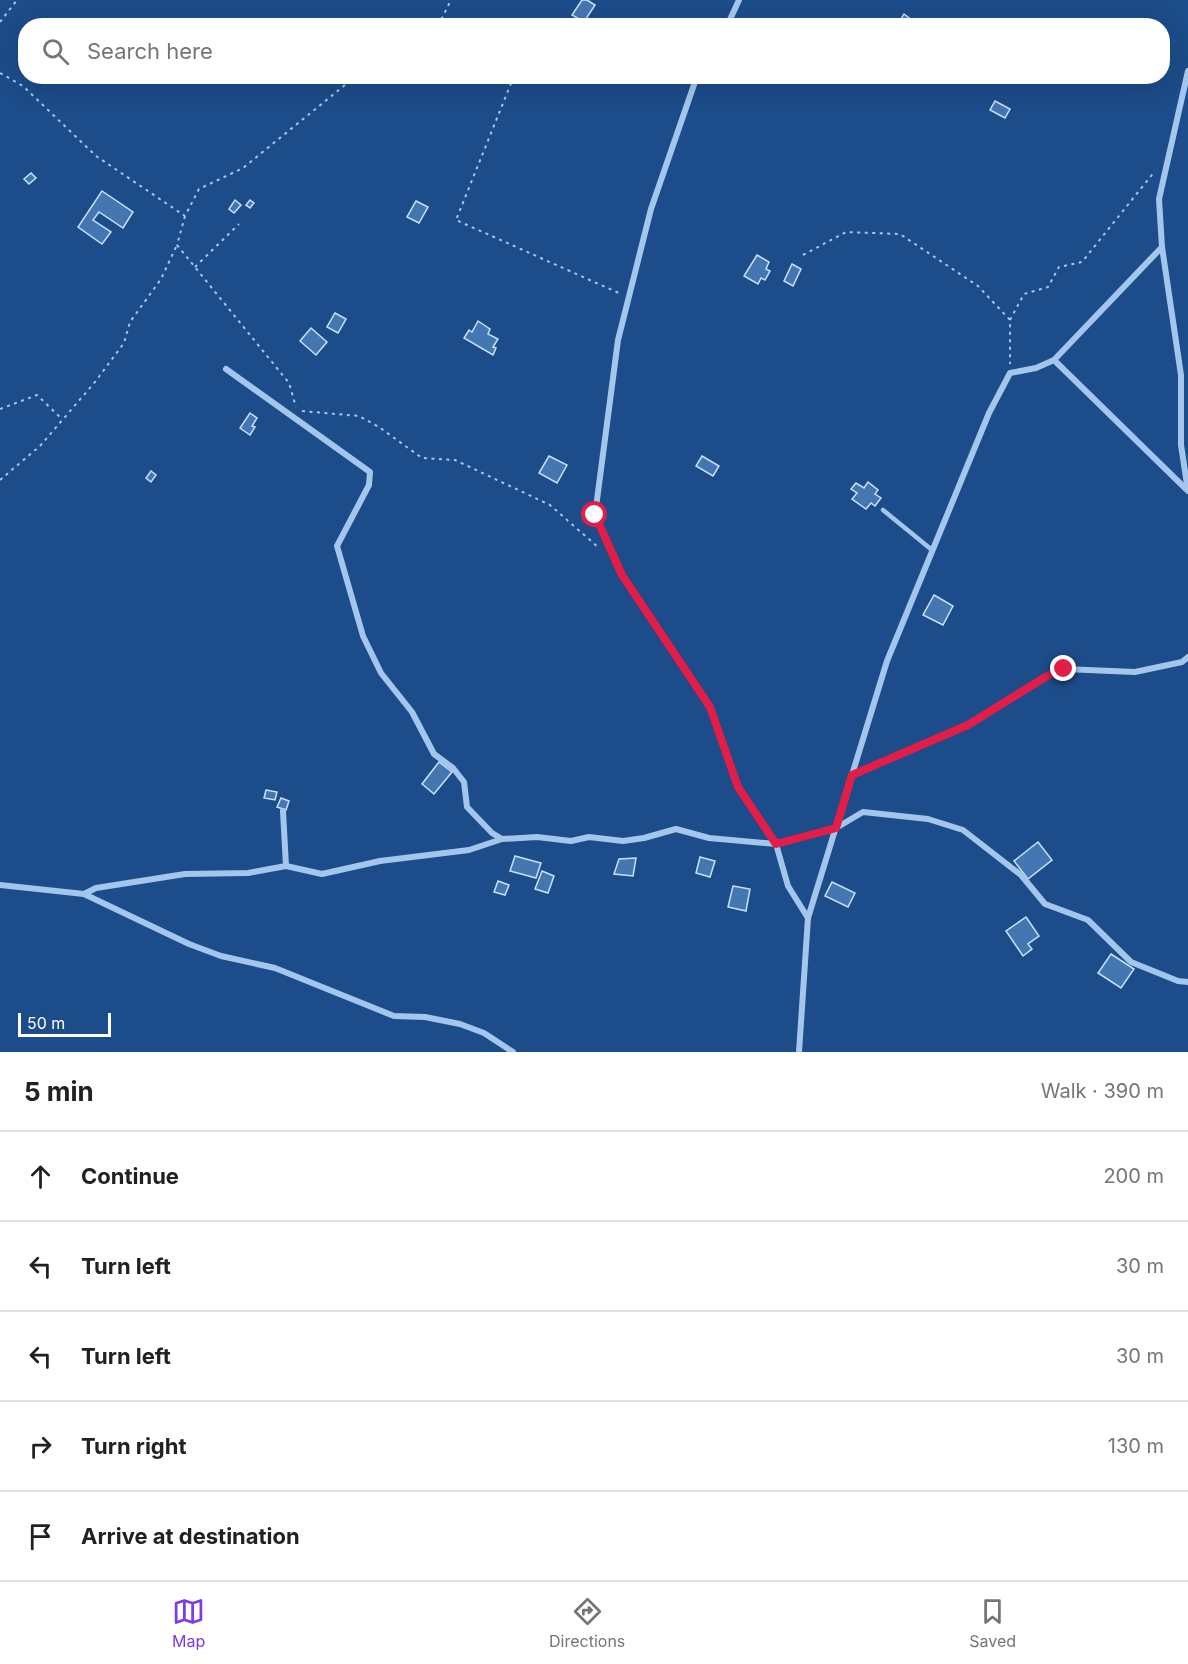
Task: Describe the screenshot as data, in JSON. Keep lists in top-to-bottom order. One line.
{"scale_bar":"50 m","page":{"search":"Search here","scale":"50 m","heading":["5 min","Walk · 390 m"],"list":[["Continue","200 m"],["Turn left","30 m"],["Turn left","30 m"],["Turn right","130 m"],"Arrive at destination"],"nav":["Map","Directions","Saved"]}}
